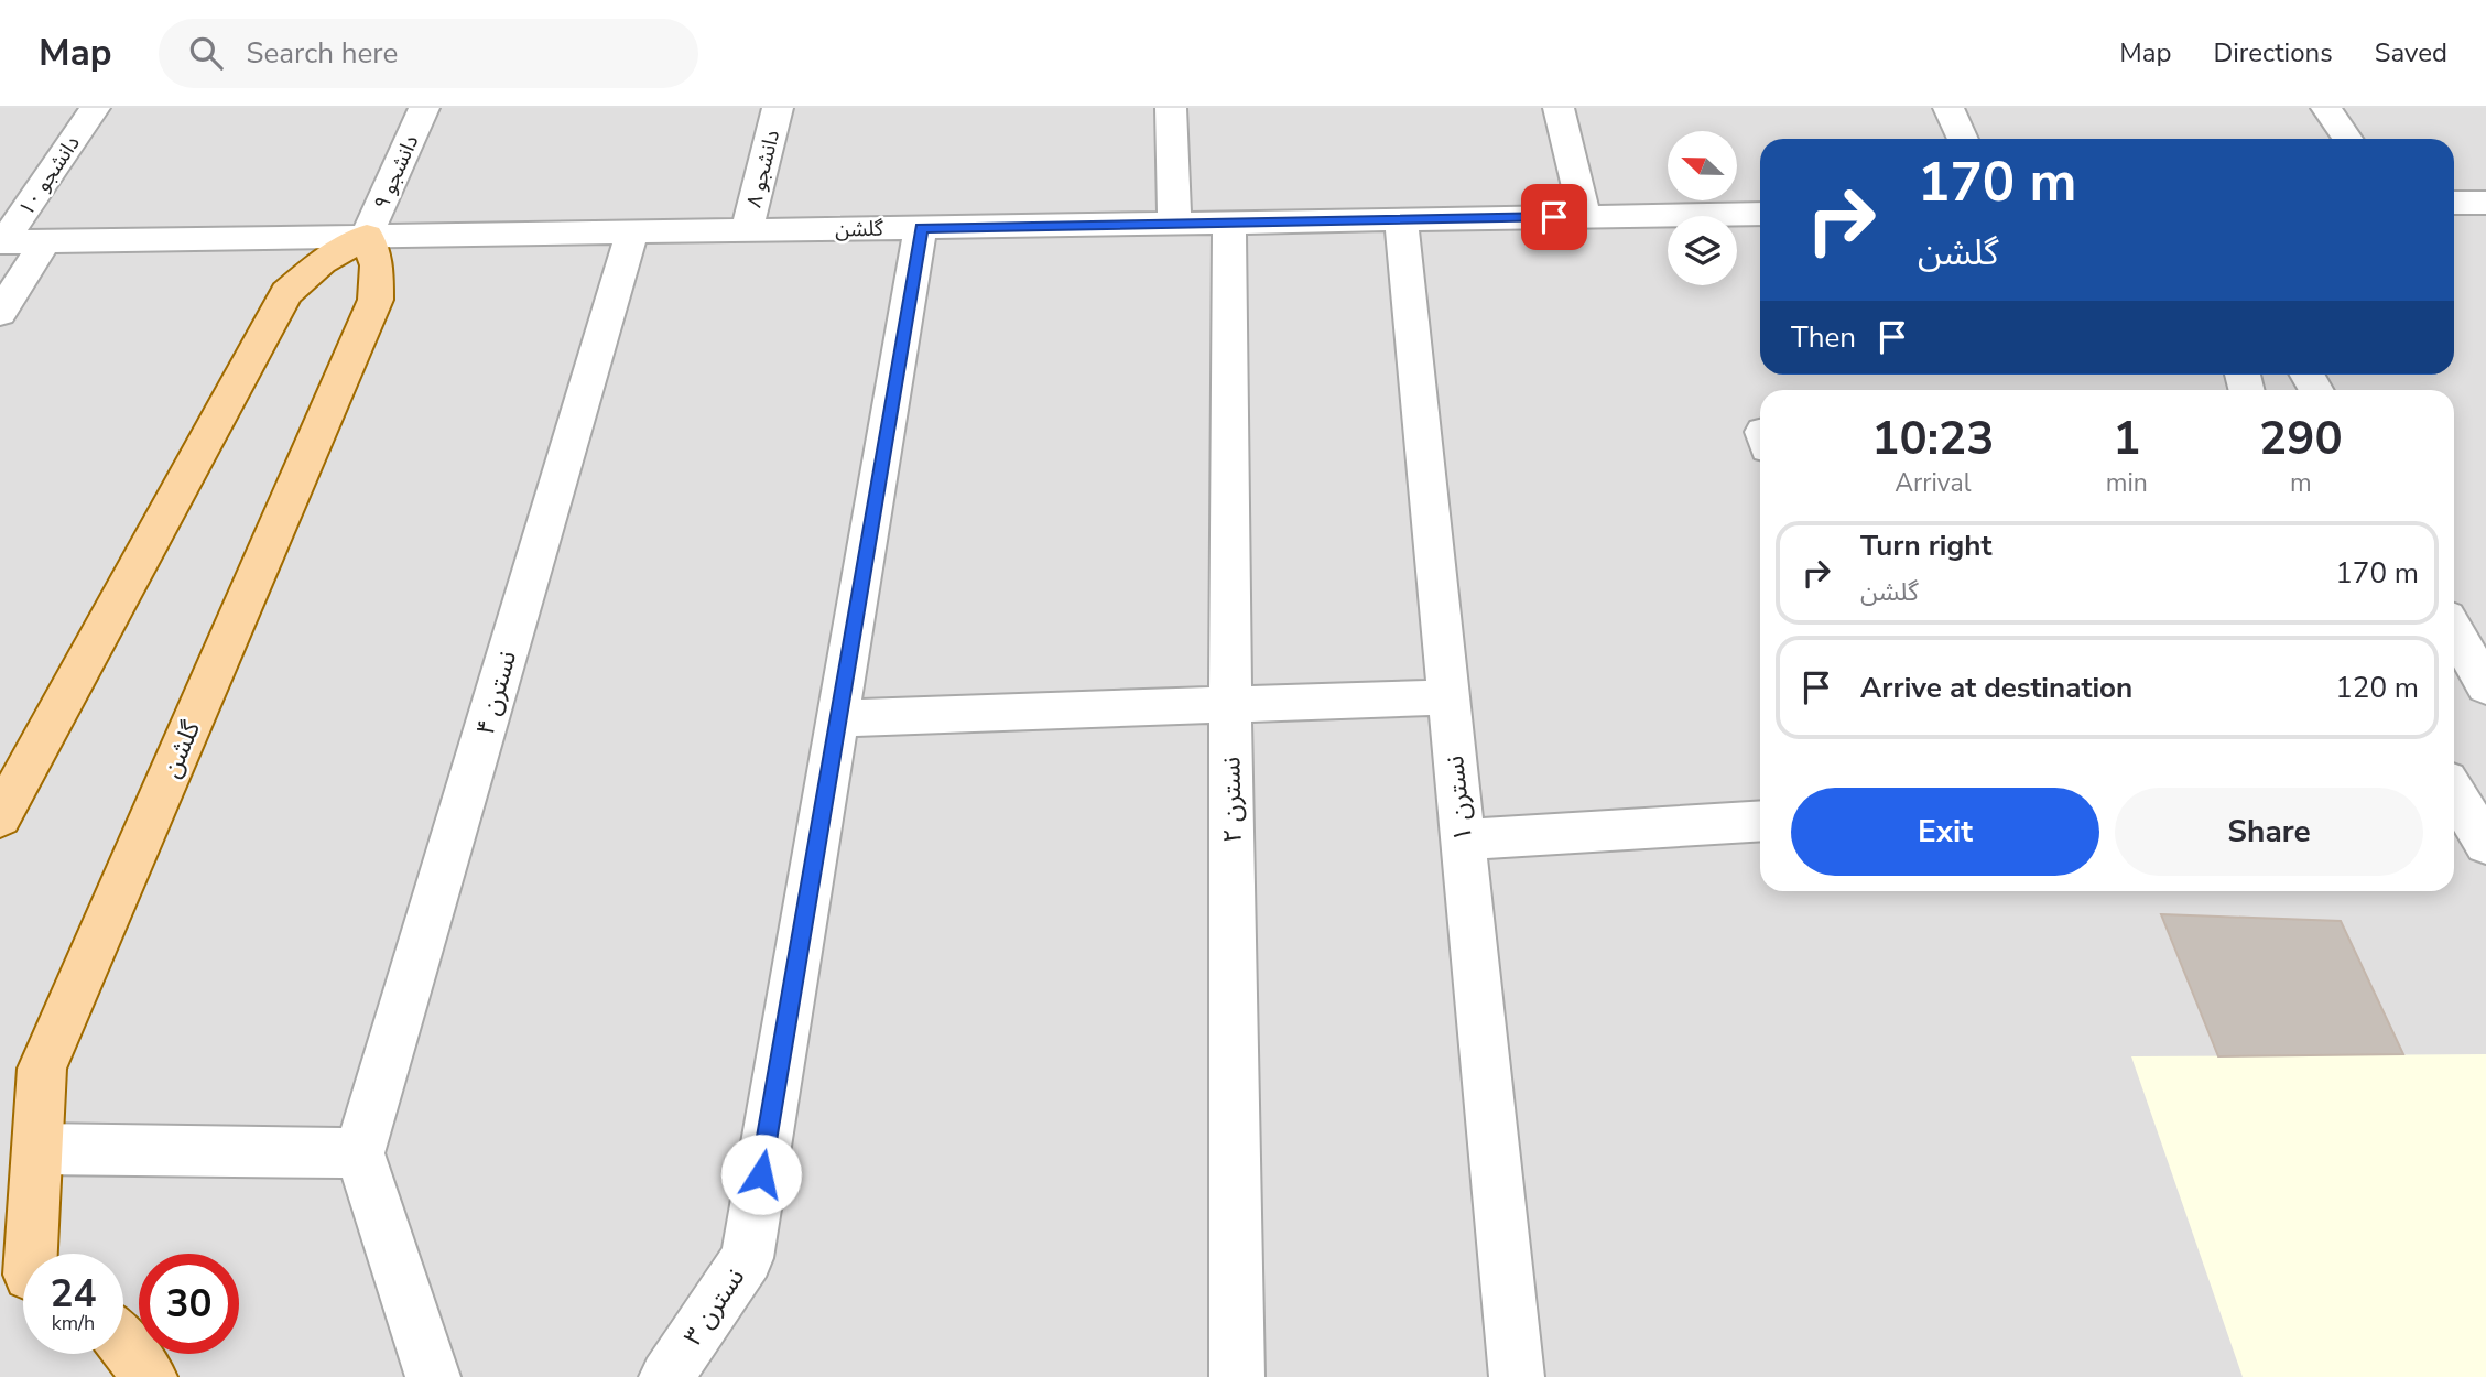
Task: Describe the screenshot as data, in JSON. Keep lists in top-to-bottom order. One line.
{"streets":{"main road":["گلشن"],"street":["دانشجو ۸","دانشجو ۹","دانشجو ۱۰","نسترن ۴","نسترن ۱","نسترن ۲","نسترن ۳"]},"crossings":[["دانشجو ۸","گلشن"],["دانشجو ۹","گلشن"],["دانشجو ۱۰","گلشن"],["گلشن","نسترن ۴"],["گلشن","نسترن ۱"],["گلشن","نسترن ۲"],["گلشن","نسترن ۳"]],"north":"left","page":{"header":"Map","search":"Search here","nav":["Map","Directions","Saved"],"turn":["170 m","گلشن"],"then":"Then","eta":["10:23","Arrival","1","min","290","m"],"list":[{"name":"Turn right","note":"گلشن","value":"170 m"},{"name":"Arrive at destination","value":"120 m"}],"buttons":["Exit","Share"],"speed":"24 km/h","limit":"30"}}
